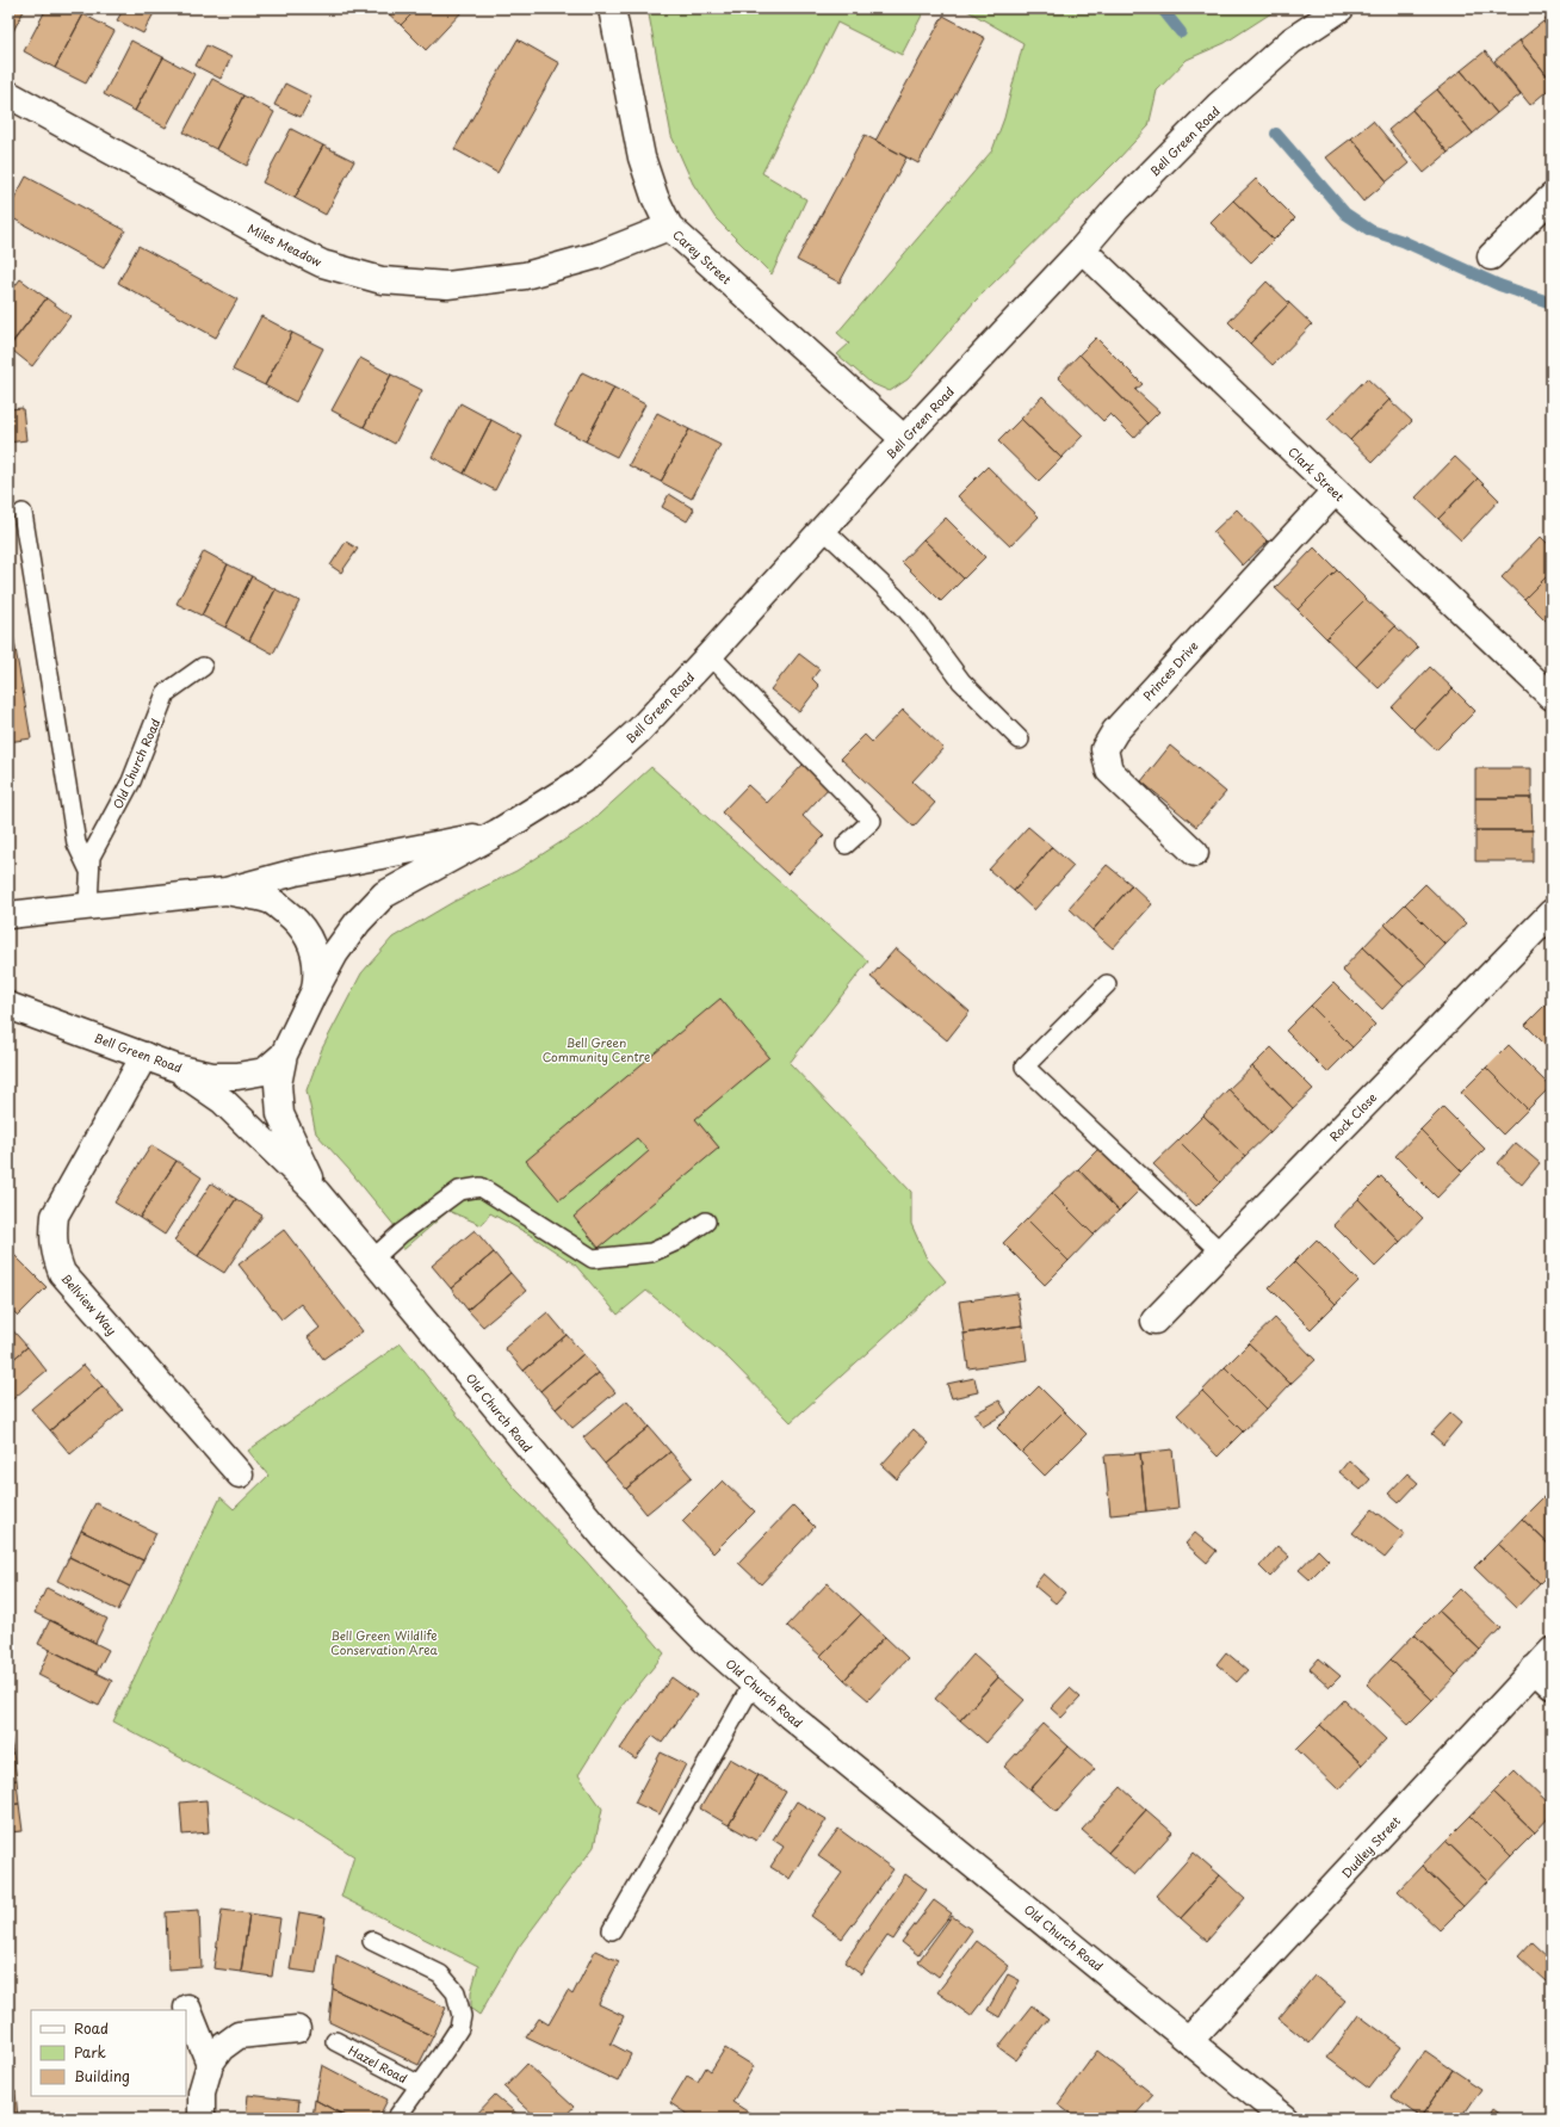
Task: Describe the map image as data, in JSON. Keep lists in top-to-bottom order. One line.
{"streets":{"street":["Bell Green Road","Miles Meadow","Carey Street","Clark Street","Princes Drive","Old Church Road","Rock Close","Bellview Way","Dudley Street"],"lane":["Hazel Road"]},"crossings":[["Bell Green Road","Carey Street"],["Bell Green Road","Clark Street"],["Bell Green Road","Old Church Road"],["Bell Green Road","Bellview Way"],["Miles Meadow","Carey Street"],["Clark Street","Princes Drive"],["Old Church Road","Dudley Street"]],"parks":["Bell Green Community Centre","Bell Green Wildlife Conservation Area"],"legend":["Road","Park","Building"]}
